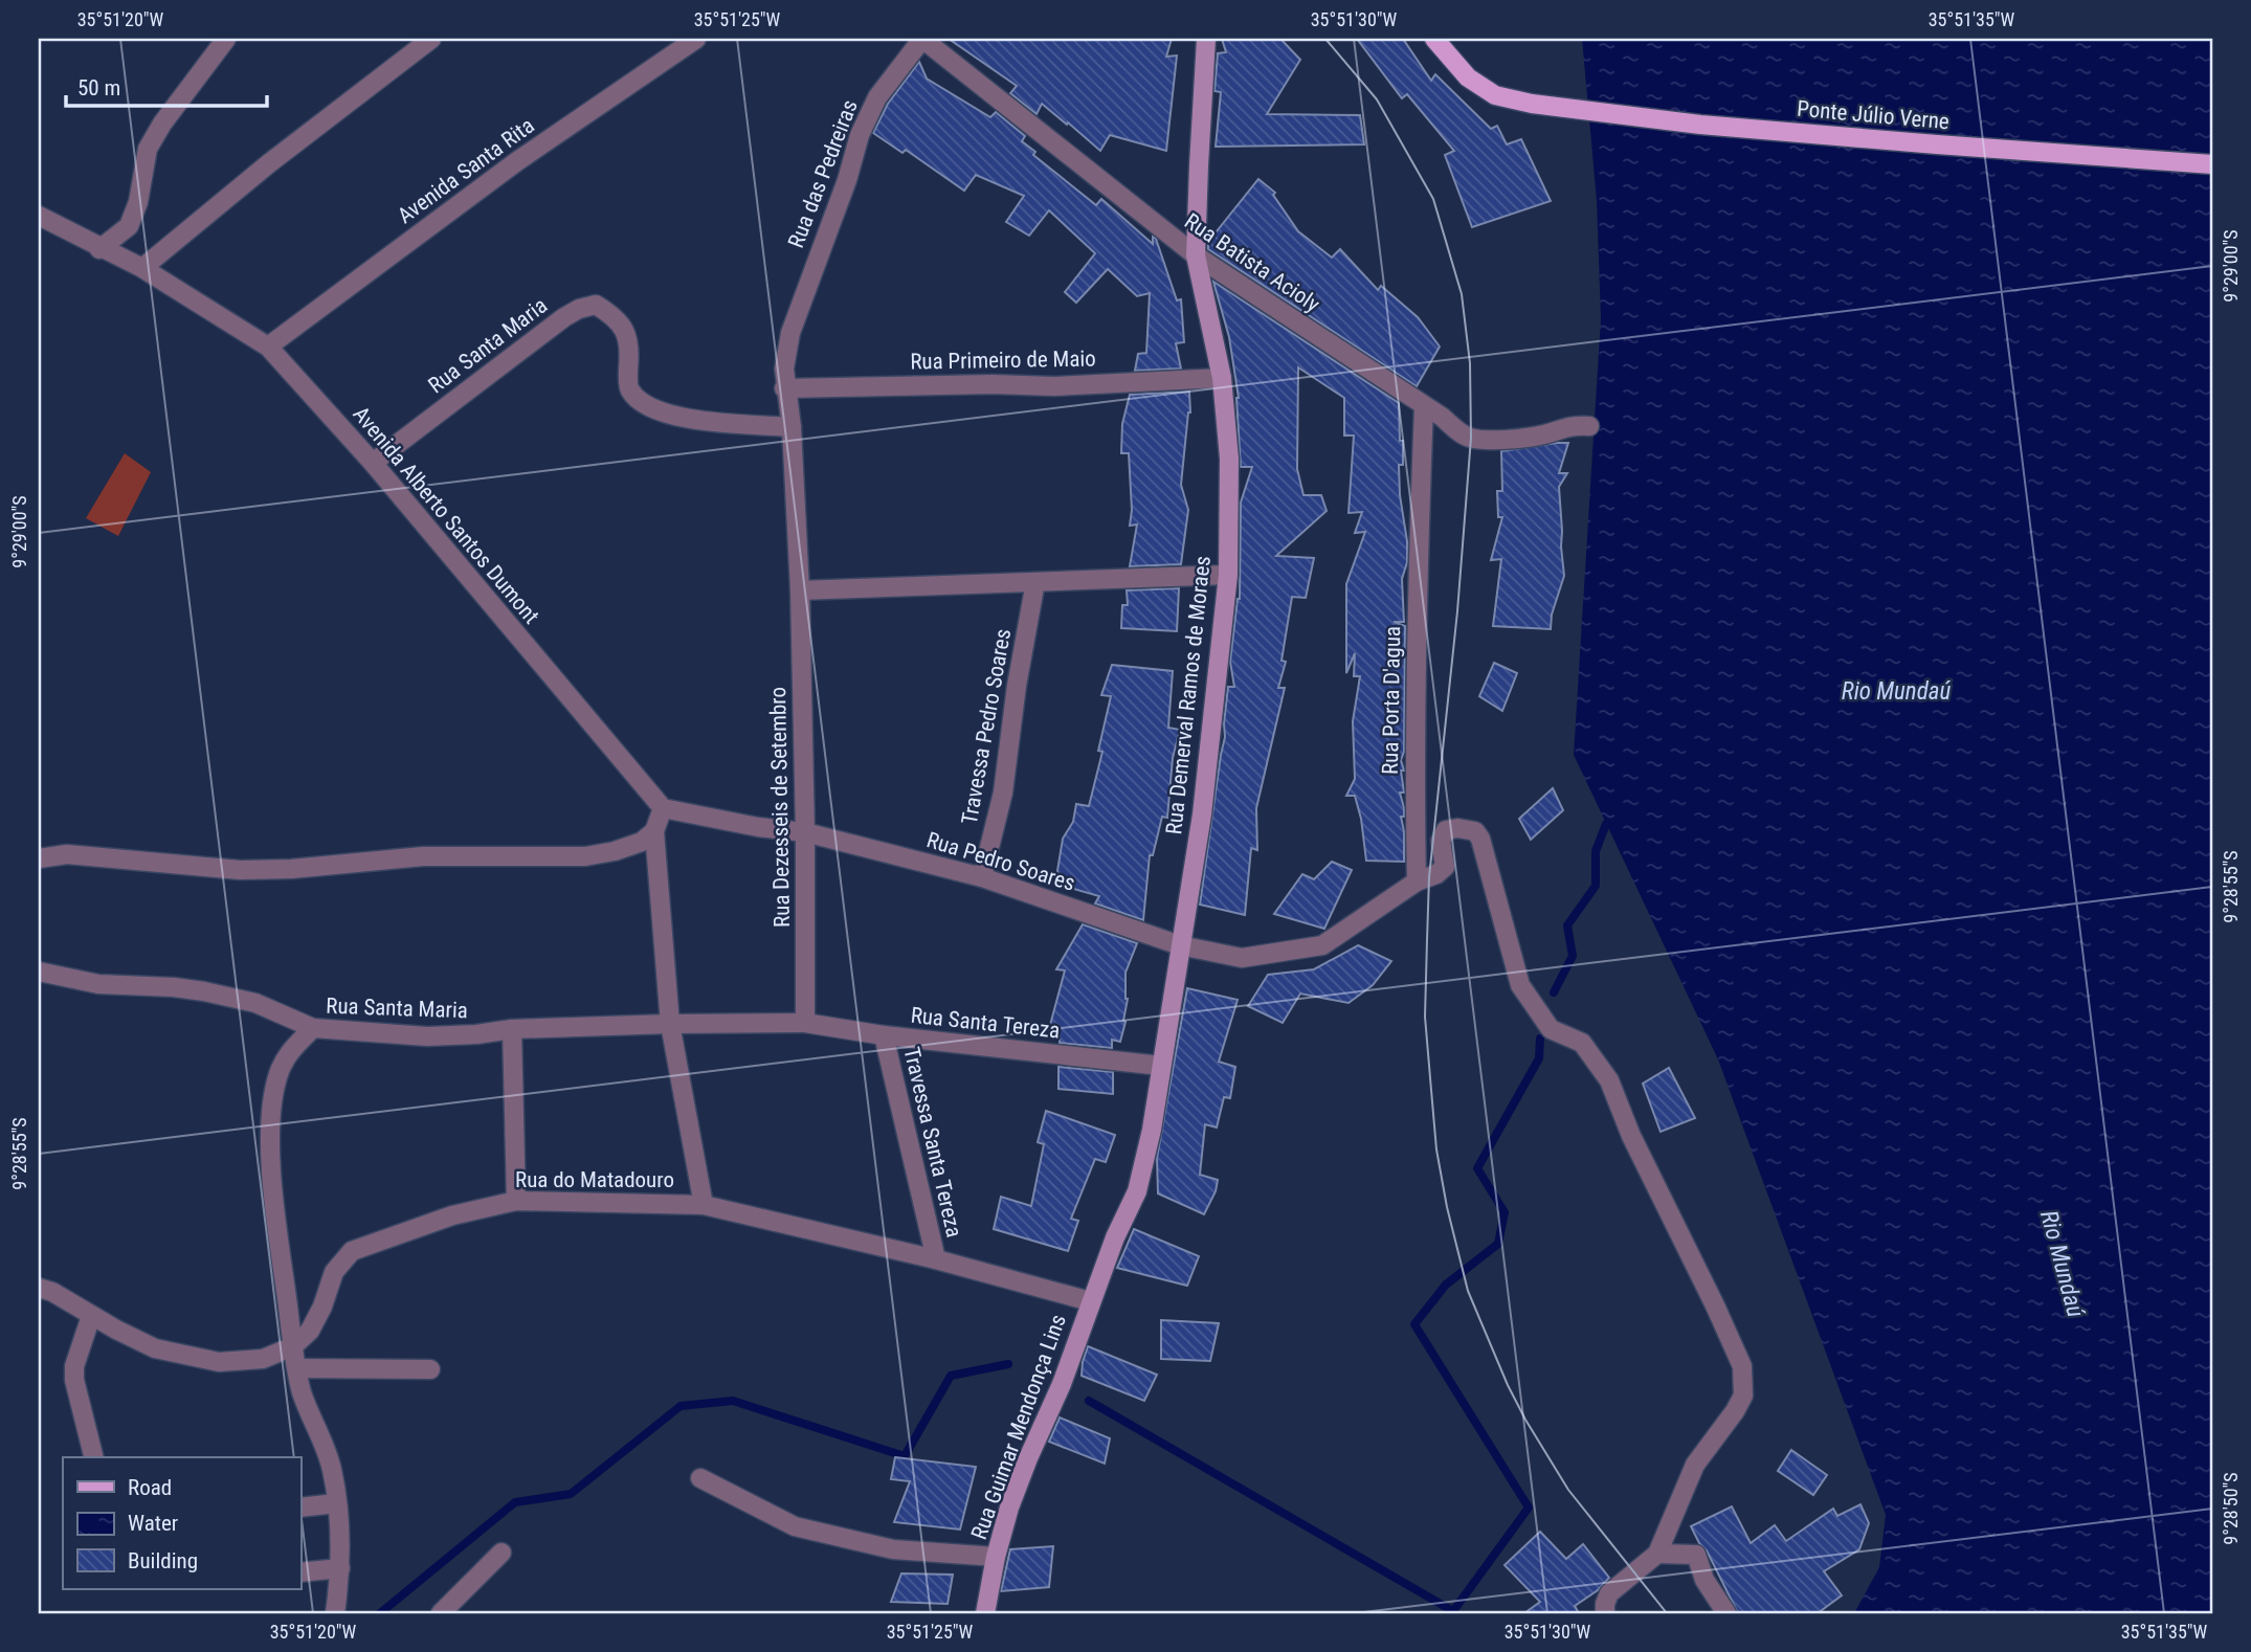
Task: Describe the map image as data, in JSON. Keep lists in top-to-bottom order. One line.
{"streets":{"main road":["Ponte Júlio Verne"],"street":["Avenida Santa Rita","Rua das Pedreiras","Rua Batista Acioly","Rua Santa Maria","Rua Primeiro de Maio","Avenida Alberto Santos Dumont","Rua Demerval Ramos de Moraes","Rua Porta D'agua","Travessa Pedro Soares","Rua Dezesseis de Setembro","Rua Pedro Soares","Rua Santa Tereza","Travessa Santa Tereza","Rua do Matadouro","Rua Guimar Mendonça Lins"]},"crossings":[["Avenida Santa Rita","Avenida Alberto Santos Dumont"],["Rua das Pedreiras","Rua Batista Acioly"],["Rua das Pedreiras","Rua Dezesseis de Setembro"],["Rua Batista Acioly","Rua Demerval Ramos de Moraes"],["Rua Batista Acioly","Rua Porta D'agua"],["Rua Santa Maria","Avenida Alberto Santos Dumont"],["Rua Santa Maria","Rua Dezesseis de Setembro"],["Rua Santa Maria","Rua Santa Tereza"],["Rua Primeiro de Maio","Rua Demerval Ramos de Moraes"],["Rua Primeiro de Maio","Rua Dezesseis de Setembro"],["Rua Demerval Ramos de Moraes","Rua Pedro Soares"],["Rua Demerval Ramos de Moraes","Rua Santa Tereza"],["Rua Demerval Ramos de Moraes","Rua do Matadouro"],["Rua Demerval Ramos de Moraes","Rua Guimar Mendonça Lins"],["Rua Porta D'agua","Rua Pedro Soares"],["Travessa Pedro Soares","Rua Pedro Soares"],["Rua Dezesseis de Setembro","Rua Pedro Soares"],["Rua Dezesseis de Setembro","Rua Santa Tereza"],["Rua Santa Tereza","Travessa Santa Tereza"],["Travessa Santa Tereza","Rua do Matadouro"],["Rua do Matadouro","Rua Guimar Mendonça Lins"]],"water":["Rio Mundaú"],"legend":["Road","Water","Building"],"scale_bar":"50 m","coordinates":["35°51'20\"W","35°51'25\"W","35°51'30\"W","35°51'35\"W","9°29'00\"S","9°28'55\"S","9°28'50\"S"]}
